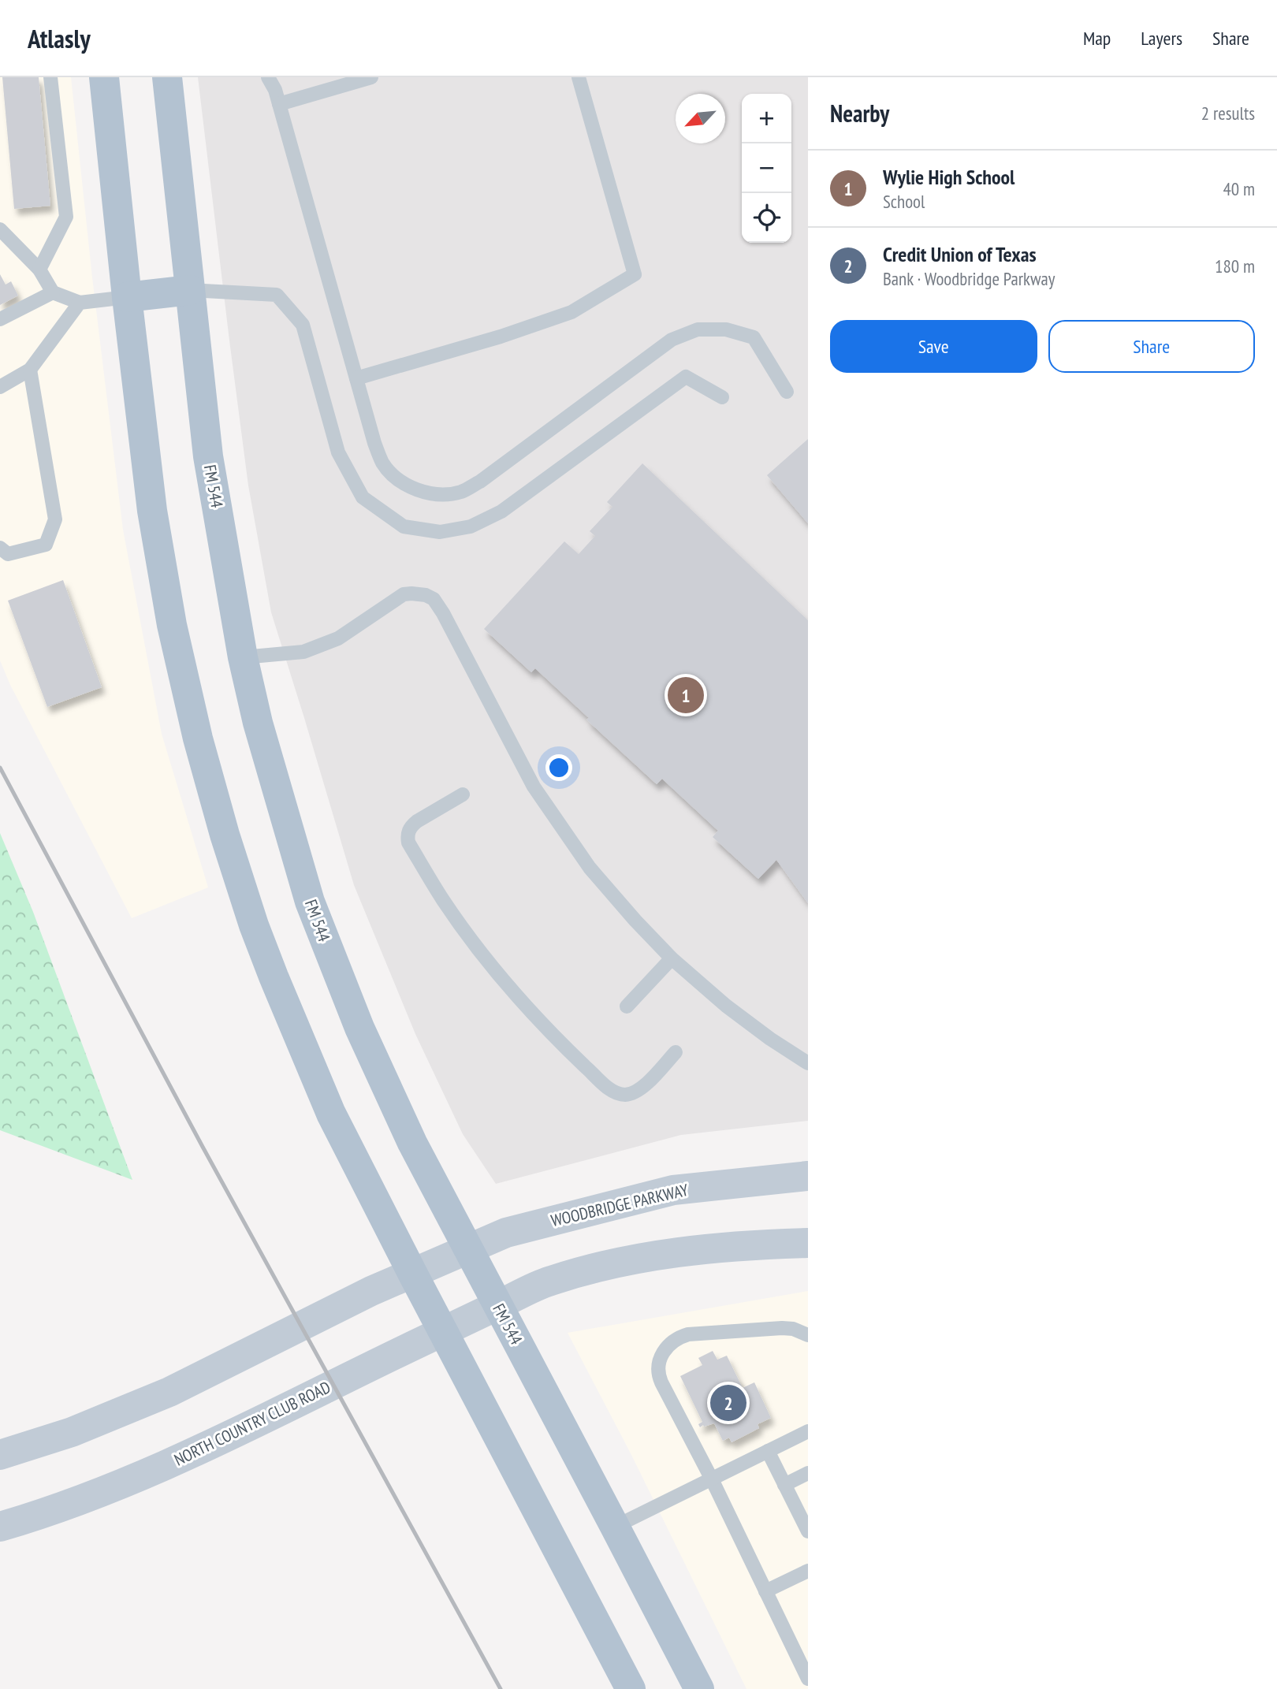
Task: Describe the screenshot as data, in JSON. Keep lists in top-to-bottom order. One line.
{"streets":{"main road":["FM 544","WOODBRIDGE PARKWAY","NORTH COUNTRY CLUB ROAD"]},"crossings":[["FM 544","WOODBRIDGE PARKWAY"],["FM 544","NORTH COUNTRY CLUB ROAD"]],"north":"bottom left","page":{"header":"Atlasly","nav":["Map","Layers","Share"],"heading":["Nearby","2 results"],"map_buttons":["+","−"],"list":[{"mark":"1","name":"Wylie High School","note":"School","value":"40 m"},{"mark":"2","name":"Credit Union of Texas","note":"Bank · Woodbridge Parkway","value":"180 m"}],"buttons":["Save","Share"],"pins":["1","2"]}}
